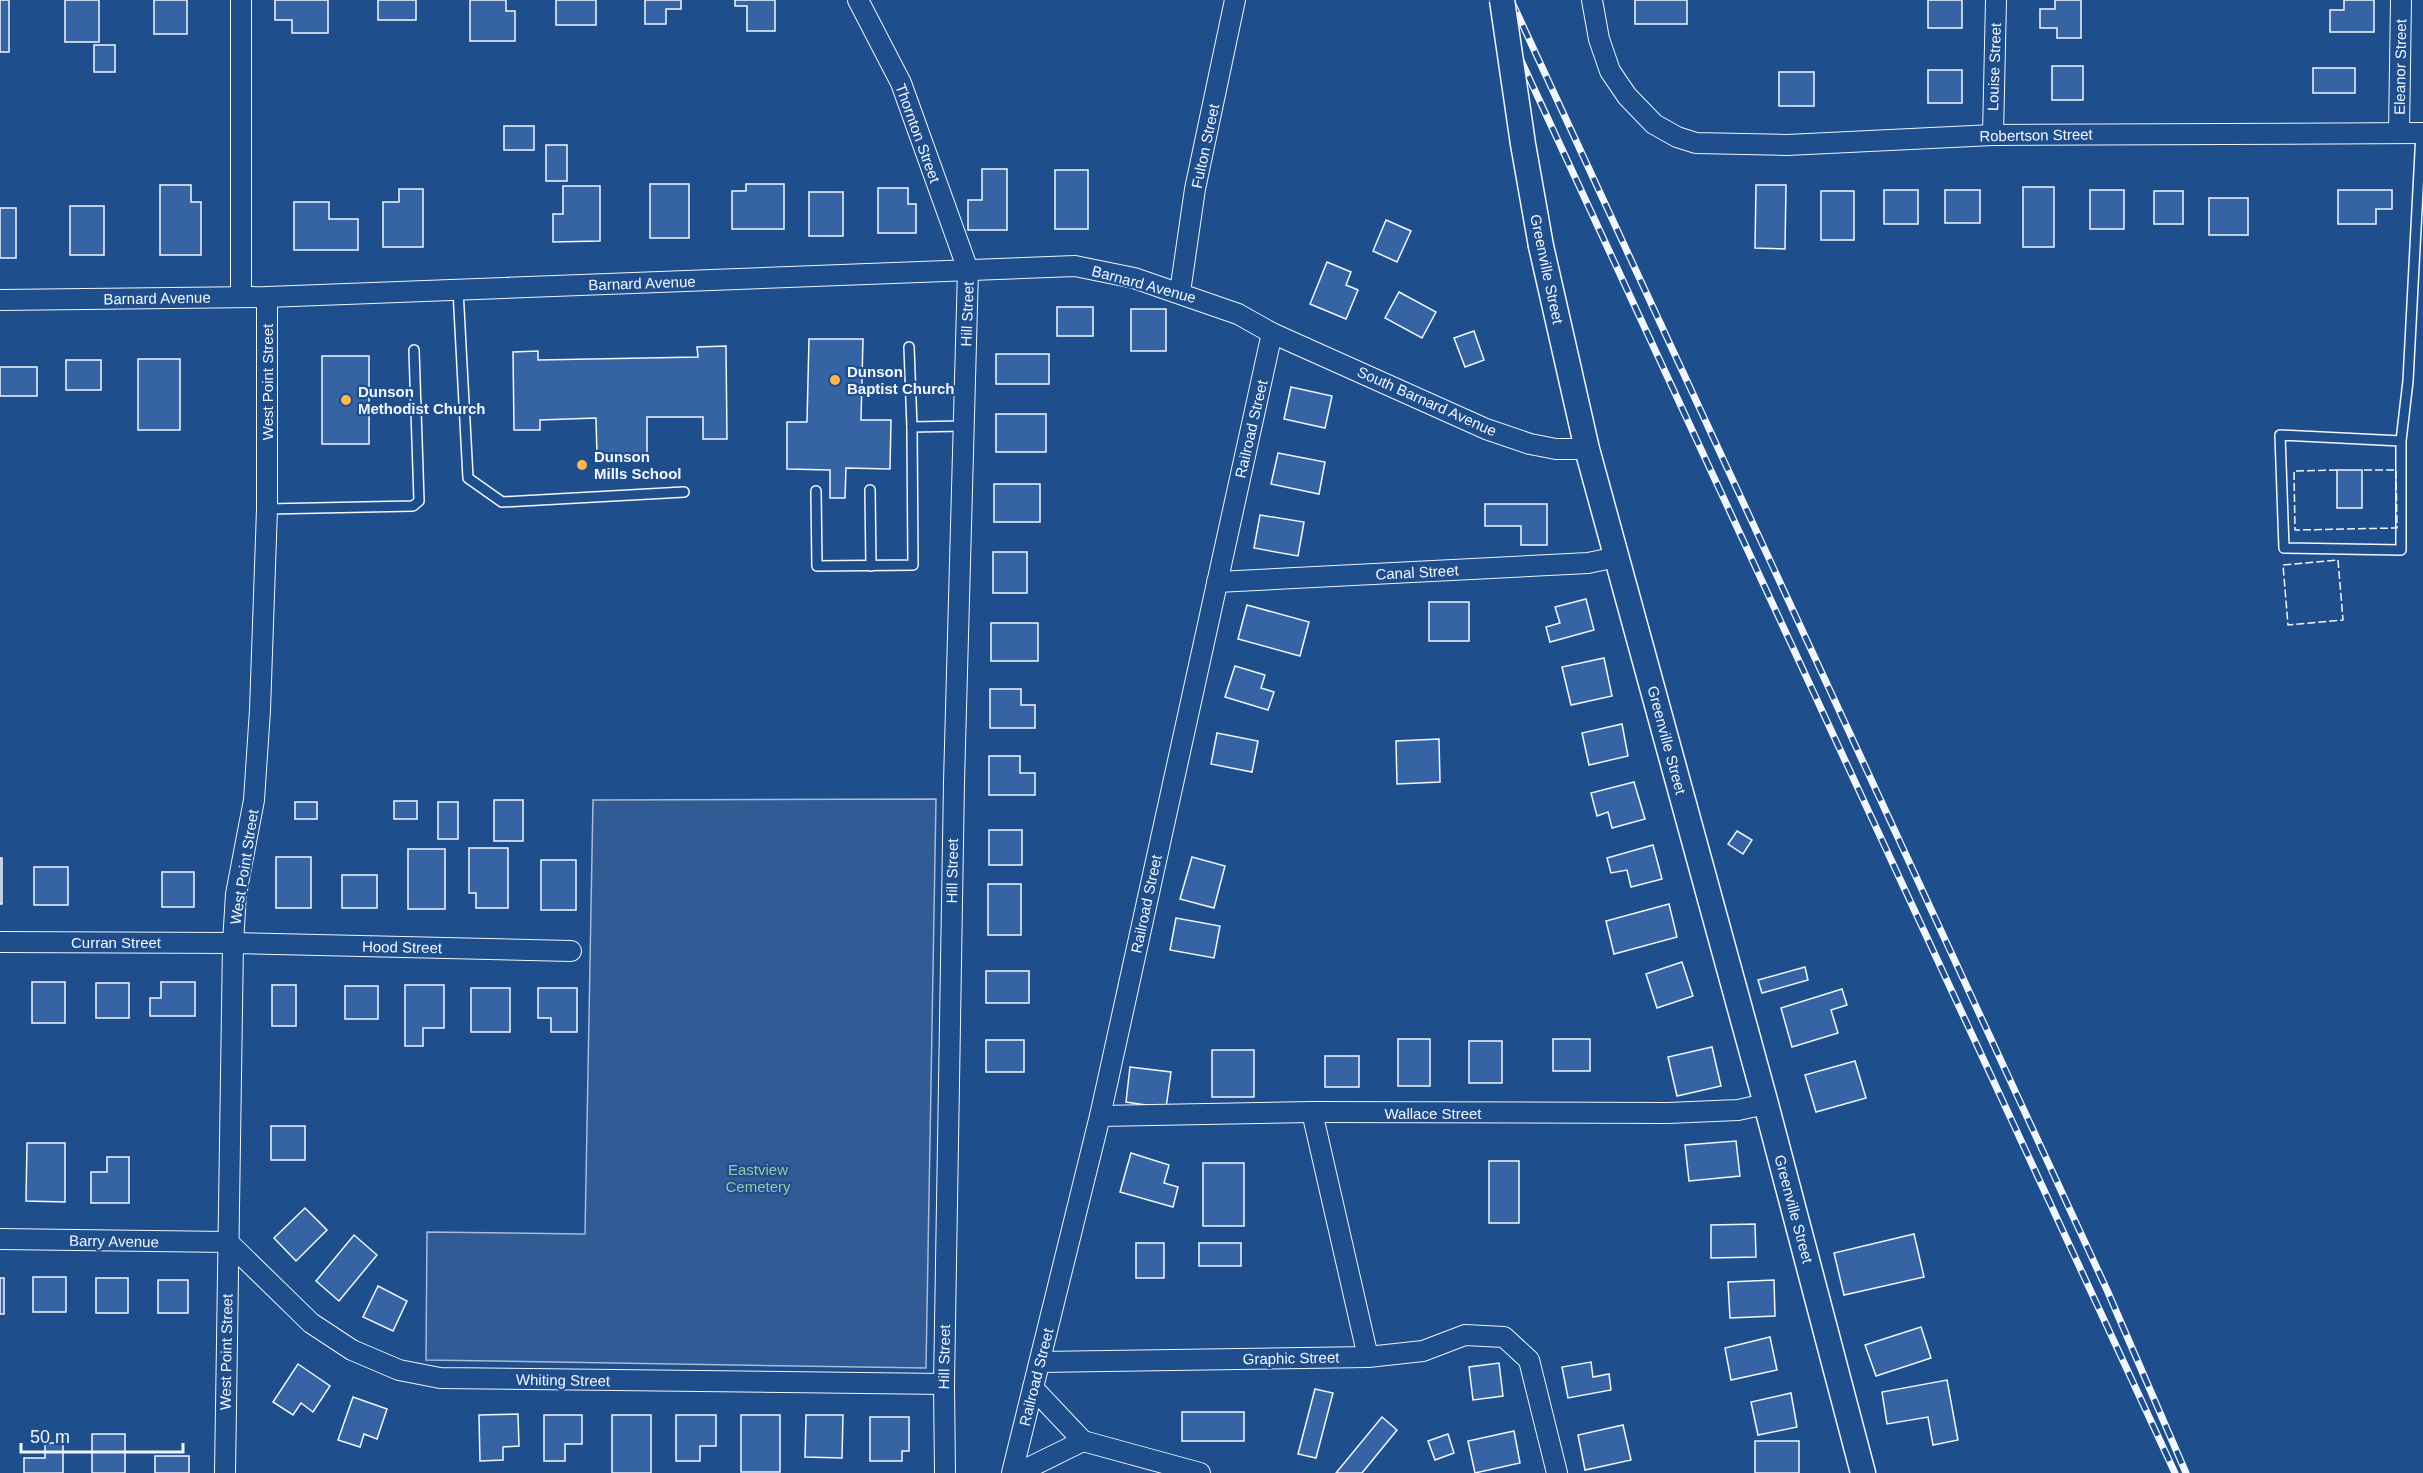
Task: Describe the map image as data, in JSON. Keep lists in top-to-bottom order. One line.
{"streets":{"street":["Louise Street","Eleanor Street","Thornton Street","Robertson Street","Fulton Street","Greenville Street","Barnard Avenue","Hill Street","West Point Street","South Barnard Avenue","Railroad Street","Canal Street","Curran Street","Hood Street","Wallace Street","Barry Avenue","Graphic Street","Whiting Street"]},"crossings":[["Louise Street","Robertson Street"],["Eleanor Street","Robertson Street"],["Thornton Street","Barnard Avenue"],["Thornton Street","Hill Street"],["Fulton Street","Barnard Avenue"],["Greenville Street","South Barnard Avenue"],["Greenville Street","Canal Street"],["Greenville Street","Wallace Street"],["Barnard Avenue","Hill Street"],["Barnard Avenue","West Point Street"],["Barnard Avenue","South Barnard Avenue"],["Barnard Avenue","Railroad Street"],["Hill Street","Whiting Street"],["West Point Street","Curran Street"],["West Point Street","Hood Street"],["West Point Street","Barry Avenue"],["West Point Street","Whiting Street"],["South Barnard Avenue","Railroad Street"],["Railroad Street","Canal Street"],["Railroad Street","Wallace Street"],["Railroad Street","Graphic Street"],["Curran Street","Hood Street"],["Barry Avenue","Whiting Street"]],"parks":["Eastview Cemetery"],"places":["Dunson Baptist Church","Dunson Methodist Church","Dunson Mills School"],"scale_bar":"50 m"}
